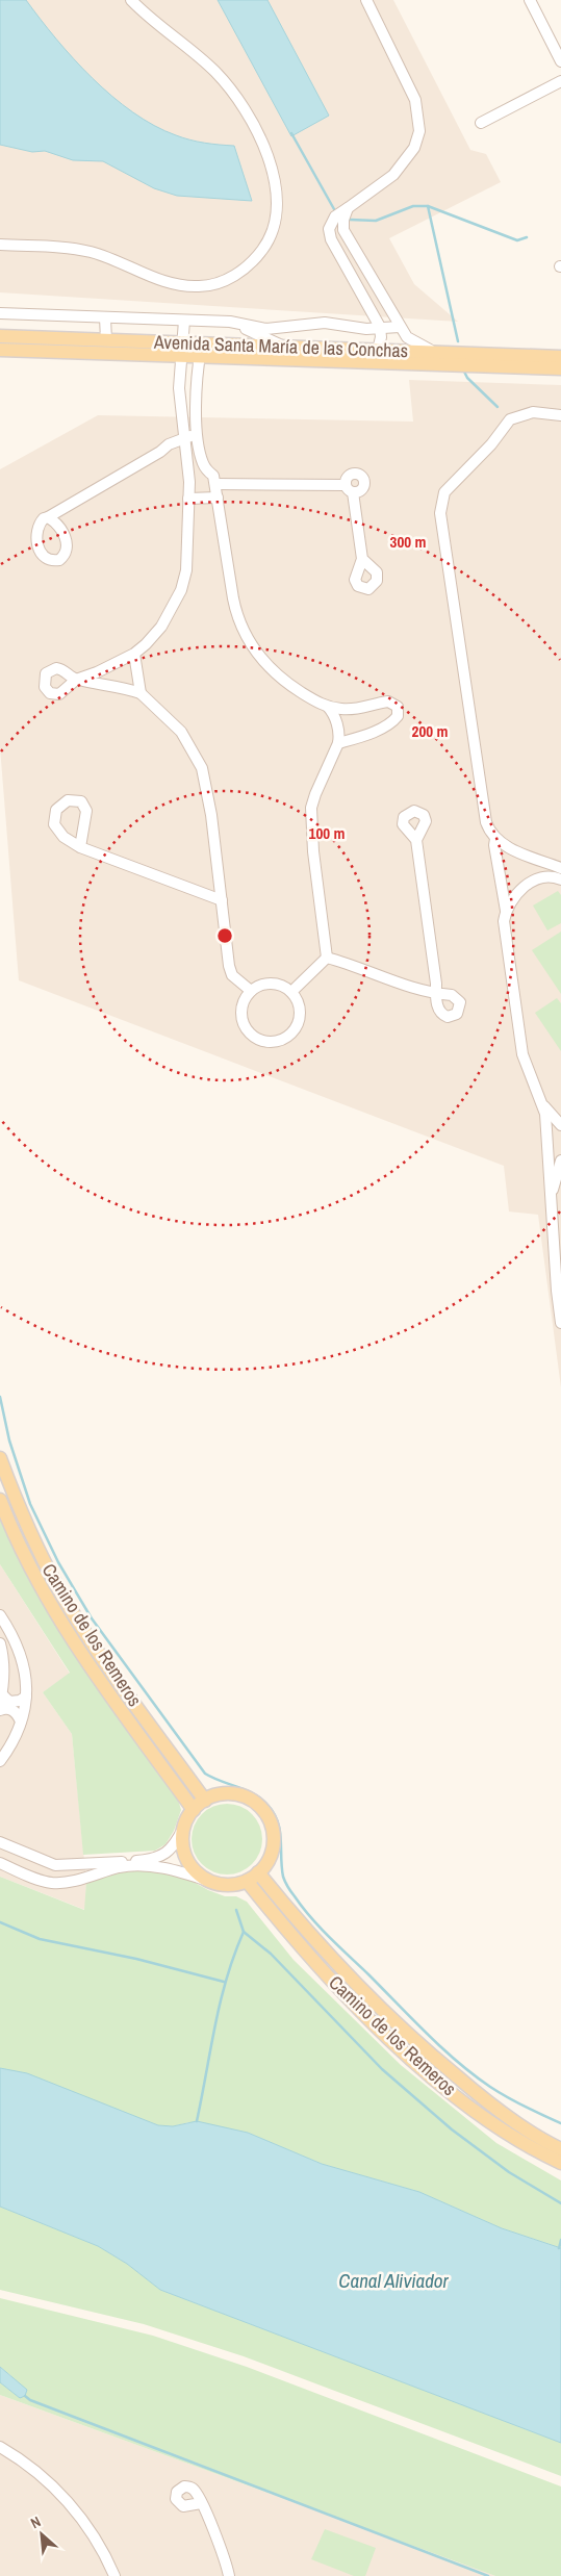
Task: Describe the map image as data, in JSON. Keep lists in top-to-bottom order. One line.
{"streets":{"main road":["Avenida Santa María de las Conchas","Camino de los Remeros"]},"water":["Canal Aliviador"],"north":"top left","rings":["300 m","200 m","100 m"]}
